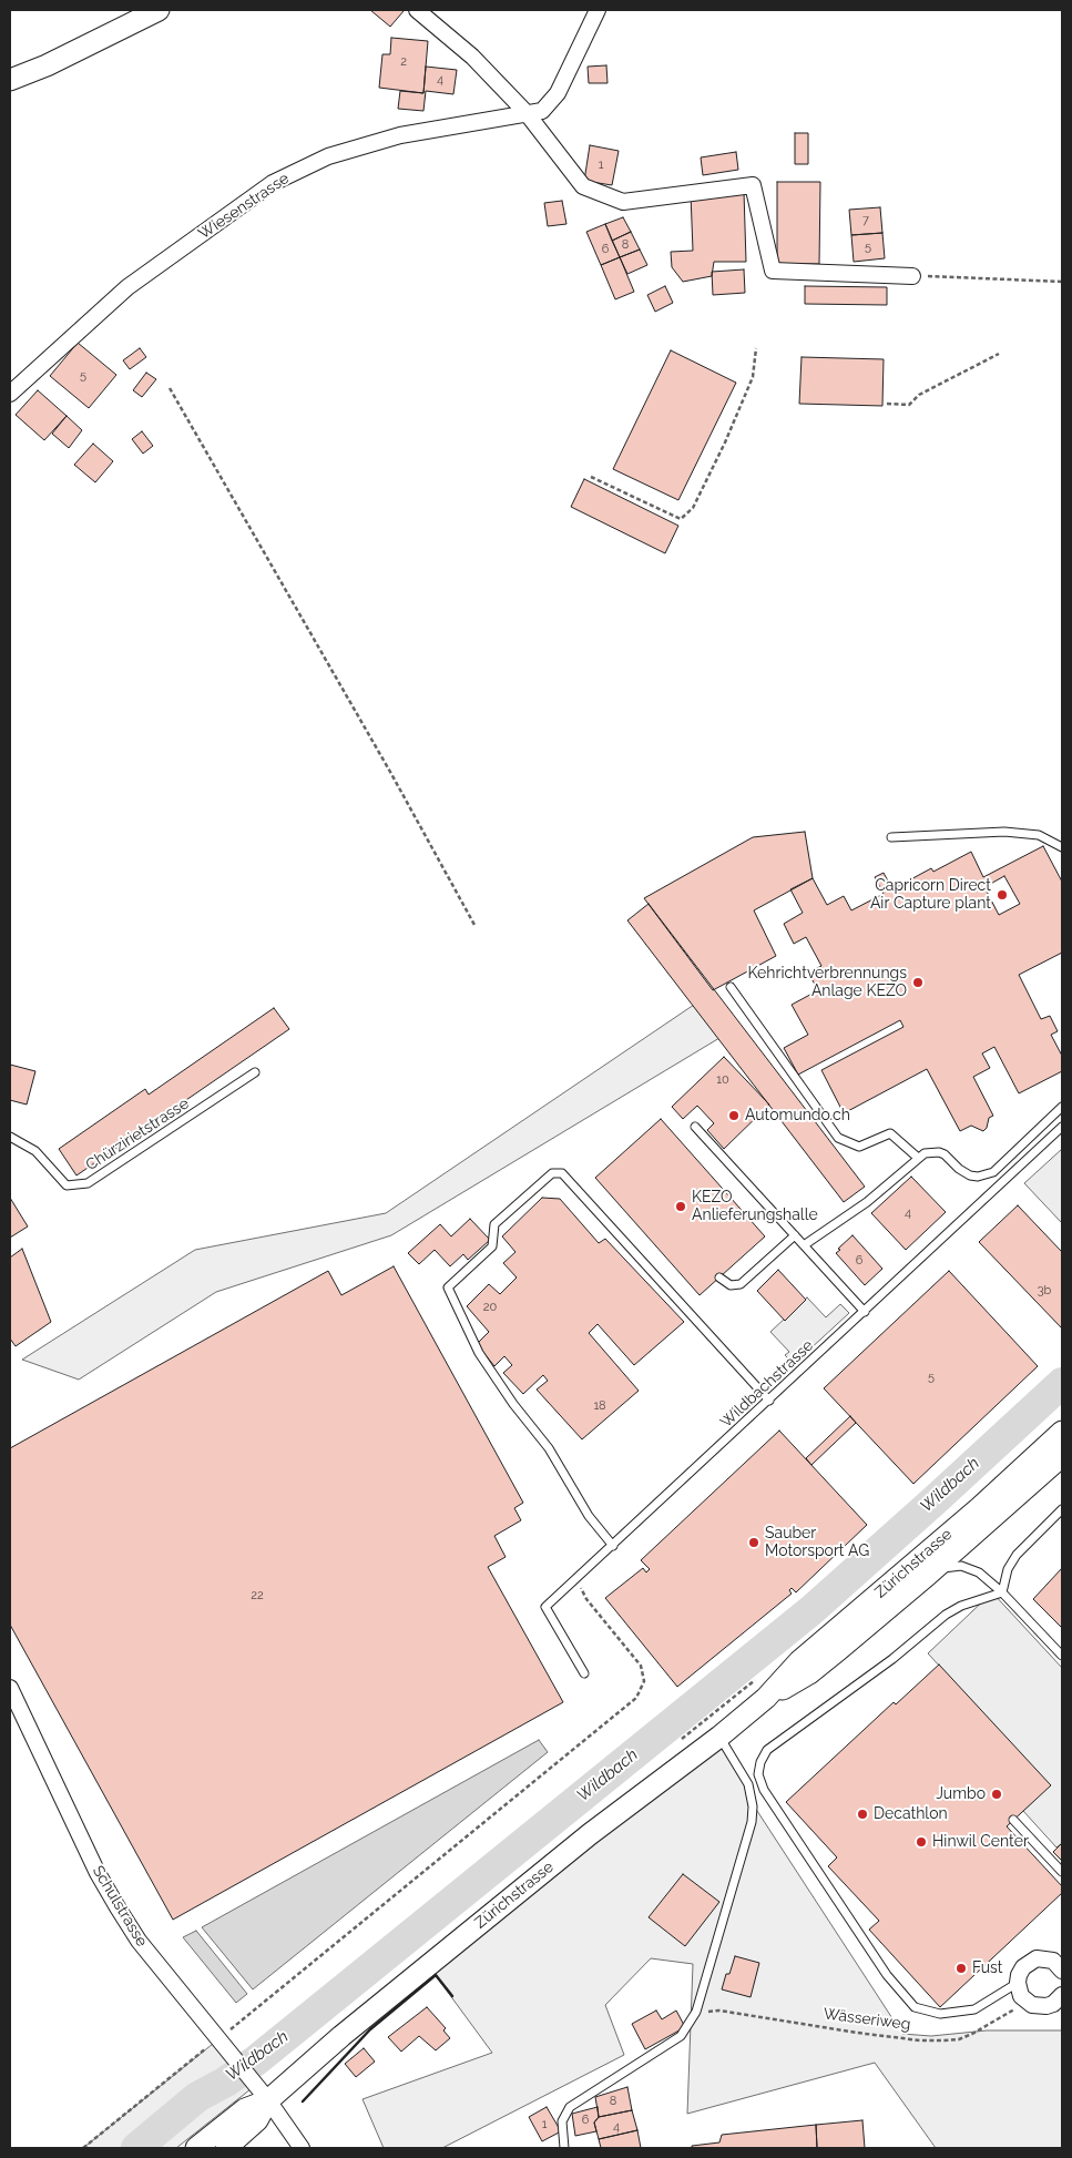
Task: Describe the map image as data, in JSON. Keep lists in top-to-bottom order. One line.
{"streets":{"main road":["Zürichstrasse"],"street":["Wiesenstrasse","Schulstrasse"],"lane":["Chürzirietstrasse","Wildbachstrasse"],"path":["Wässeriweg"]},"crossings":[["Zürichstrasse","Schulstrasse"]],"water":["Wildbach"],"places":["Capricorn Direct Air Capture plant","Kehrichtverbrennungs Anlage KEZO","Automundo.ch","KEZO Anlieferungshalle","Sauber Motorsport AG","Jumbo","Decathlon","Hinwil Center","Fust"],"house_numbers":["2","4","1","7","8","5","6","5","10","4","6","3b","20","5","18","22","8","6","1","4"]}
